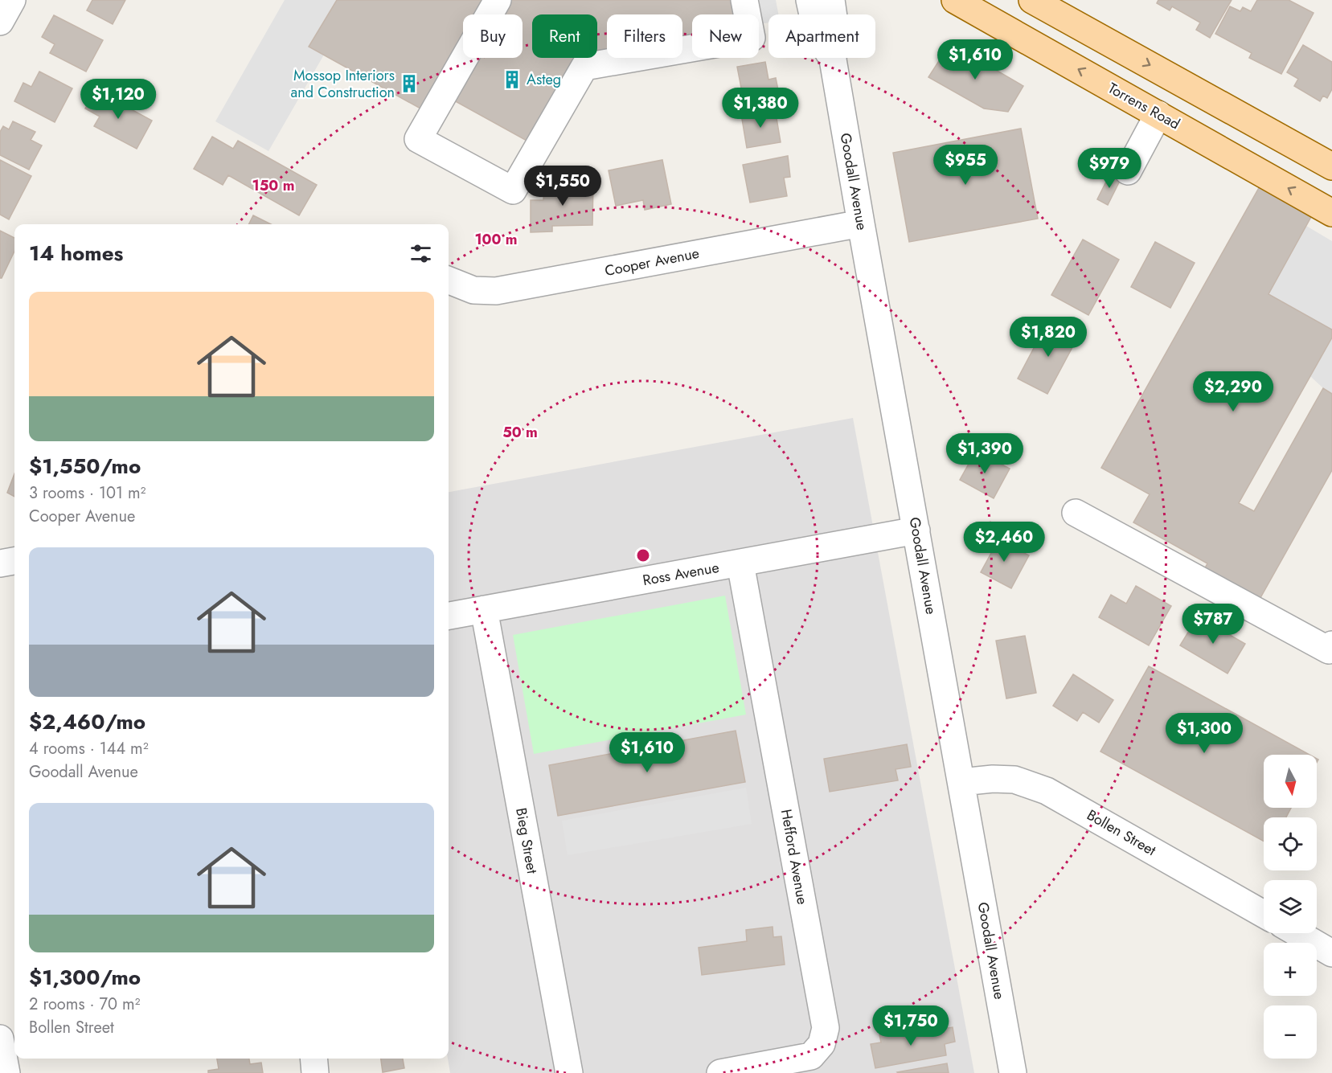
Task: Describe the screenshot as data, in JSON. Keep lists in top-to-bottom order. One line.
{"streets":{"main road":["Torrens Road"],"street":["Goodall Avenue","Cooper Avenue","Ross Avenue","Bollen Street","Bieg Street","Hefford Avenue"]},"crossings":[["Goodall Avenue","Cooper Avenue"],["Goodall Avenue","Ross Avenue"],["Goodall Avenue","Bollen Street"],["Ross Avenue","Bieg Street"],["Ross Avenue","Hefford Avenue"]],"places":{"building":["Asteg","Mossop Interiors and Construction"]},"north":"bottom","page":{"chip":["Buy","Rent","Filters","New","Apartment"],"price":["$1,610","$1,120","$1,380","$955","$979","$1,550","$1,820","$2,290","$1,390","$2,460","$787","$1,300","$1,610","$1,750"],"heading":"14 homes","list":[{"name":"$1,550/mo","note":"3 rooms · 101 m² · Cooper Avenue"},{"name":"$2,460/mo","note":"4 rooms · 144 m² · Goodall Avenue"},{"name":"$1,300/mo","note":"2 rooms · 70 m² · Bollen Street"}],"map_buttons":["+","−"]},"rings":["150 m","100 m","50 m"]}
